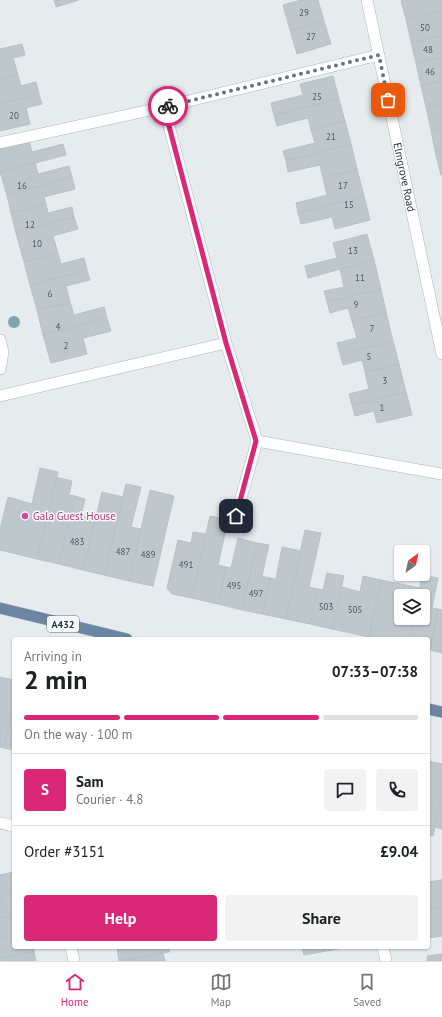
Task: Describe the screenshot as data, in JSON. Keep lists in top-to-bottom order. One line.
{"streets":{"main road":["A432"],"street":["Elmgrove Road"]},"places":["Gala Guest House"],"house_numbers":["29","50","27","48","46","25","20","21","16","17","15","12","10","13","11","6","9","4","7","2","5","3","1","483","487","489","491","495","497","503","505"],"north":"top right","page":{"heading":["2 min","Arriving in","07:33–07:38"],"panel":["Sam","Courier · 4.8","Order #3151","£9.04"],"bar":"On the way · 100 m","round":"S","buttons":["Help","Share"],"tabs":["Home","Map","Saved"]}}
